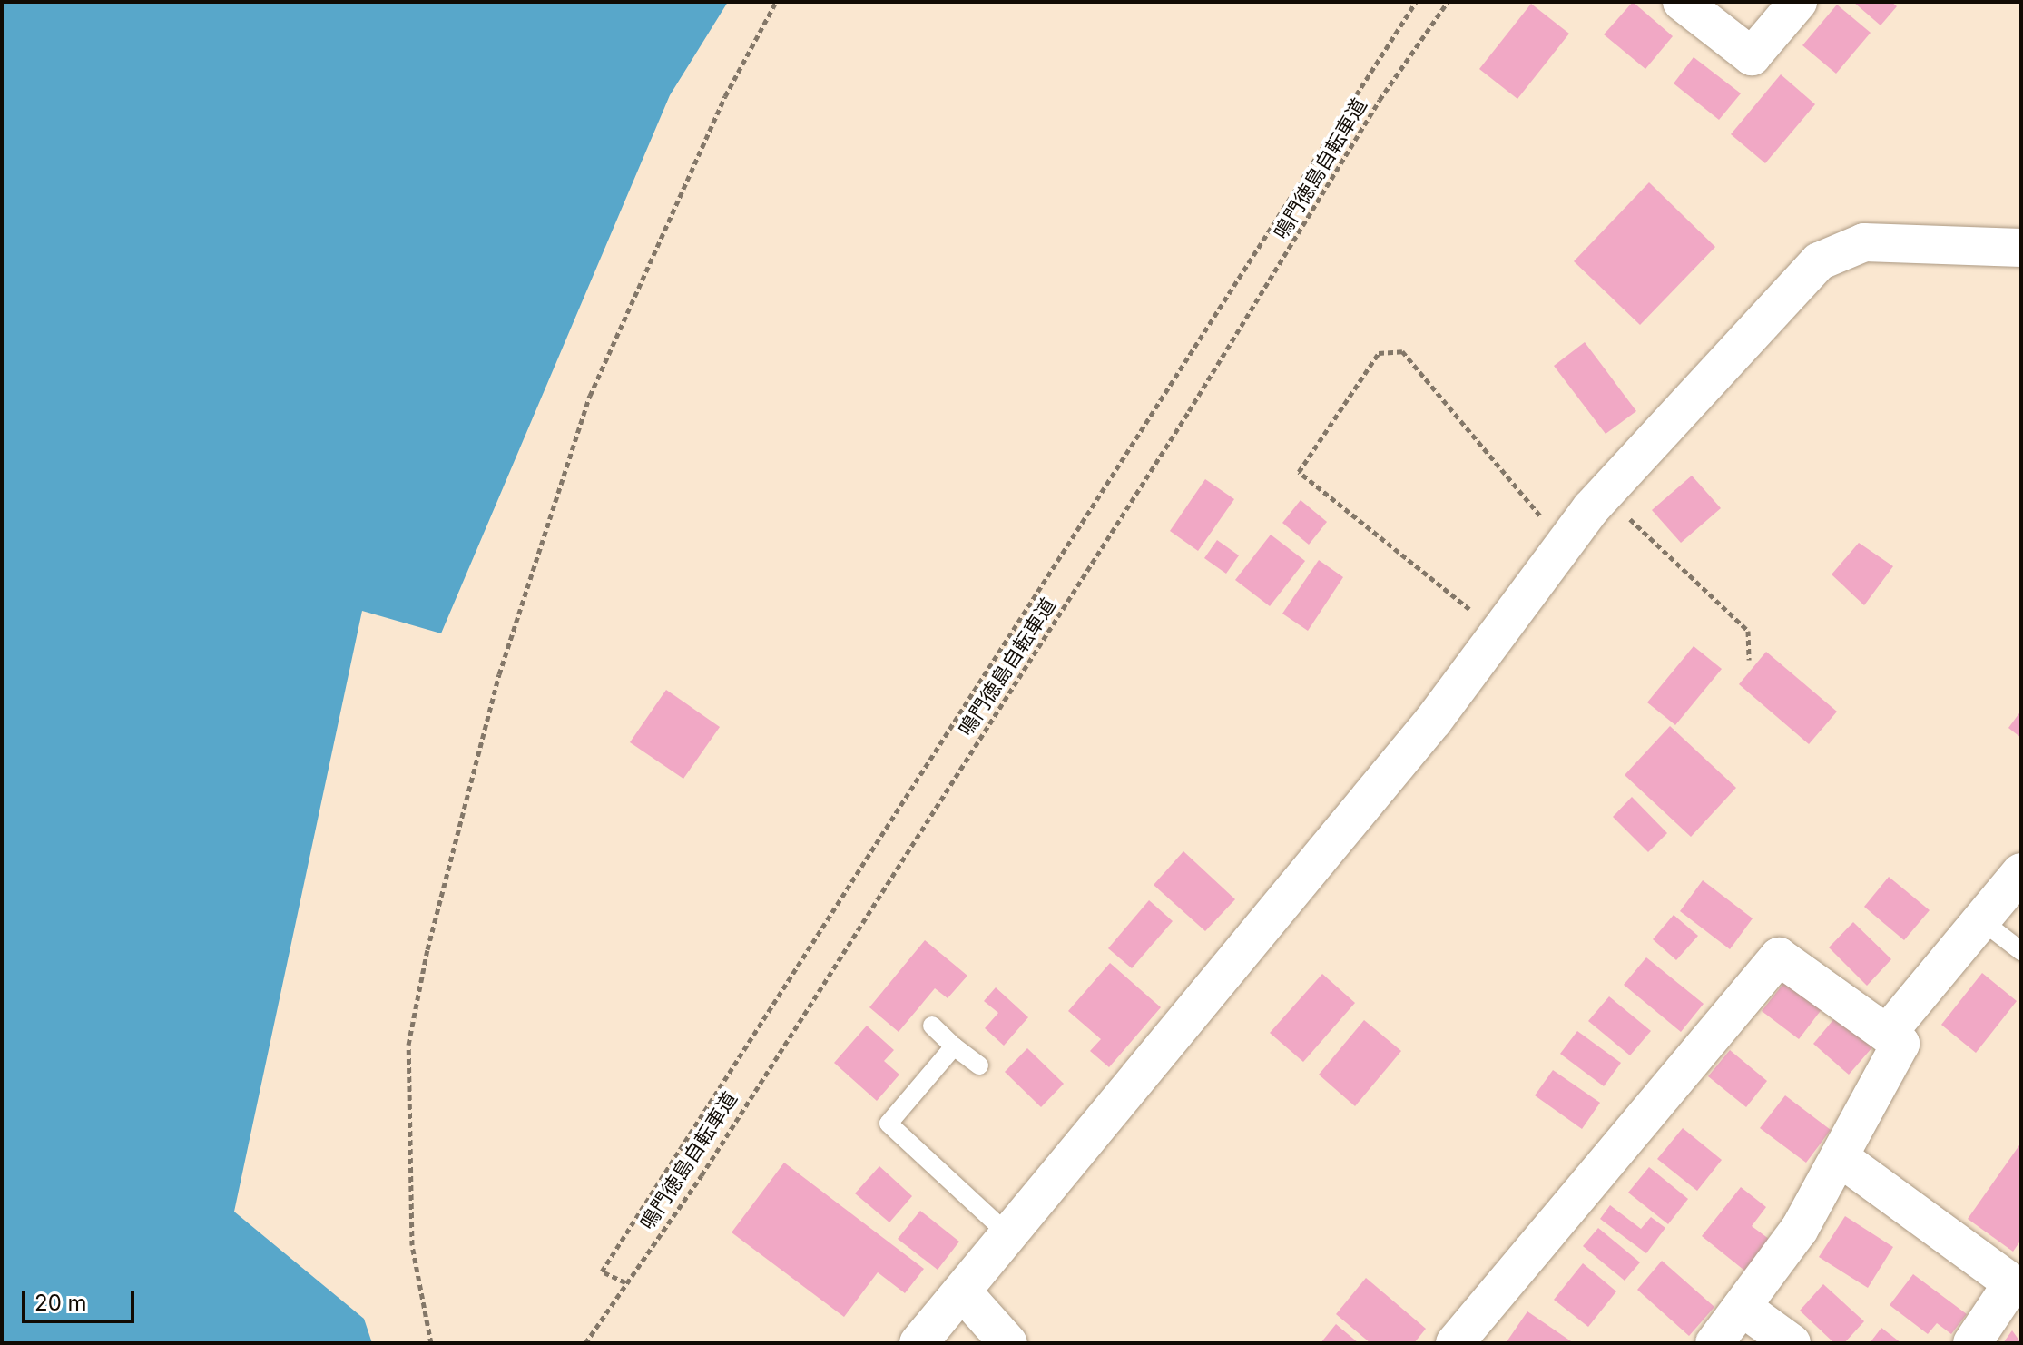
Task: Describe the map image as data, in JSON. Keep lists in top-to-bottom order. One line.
{"streets":{"path":["鳴門徳島自転車道"]},"scale_bar":"20 m"}
